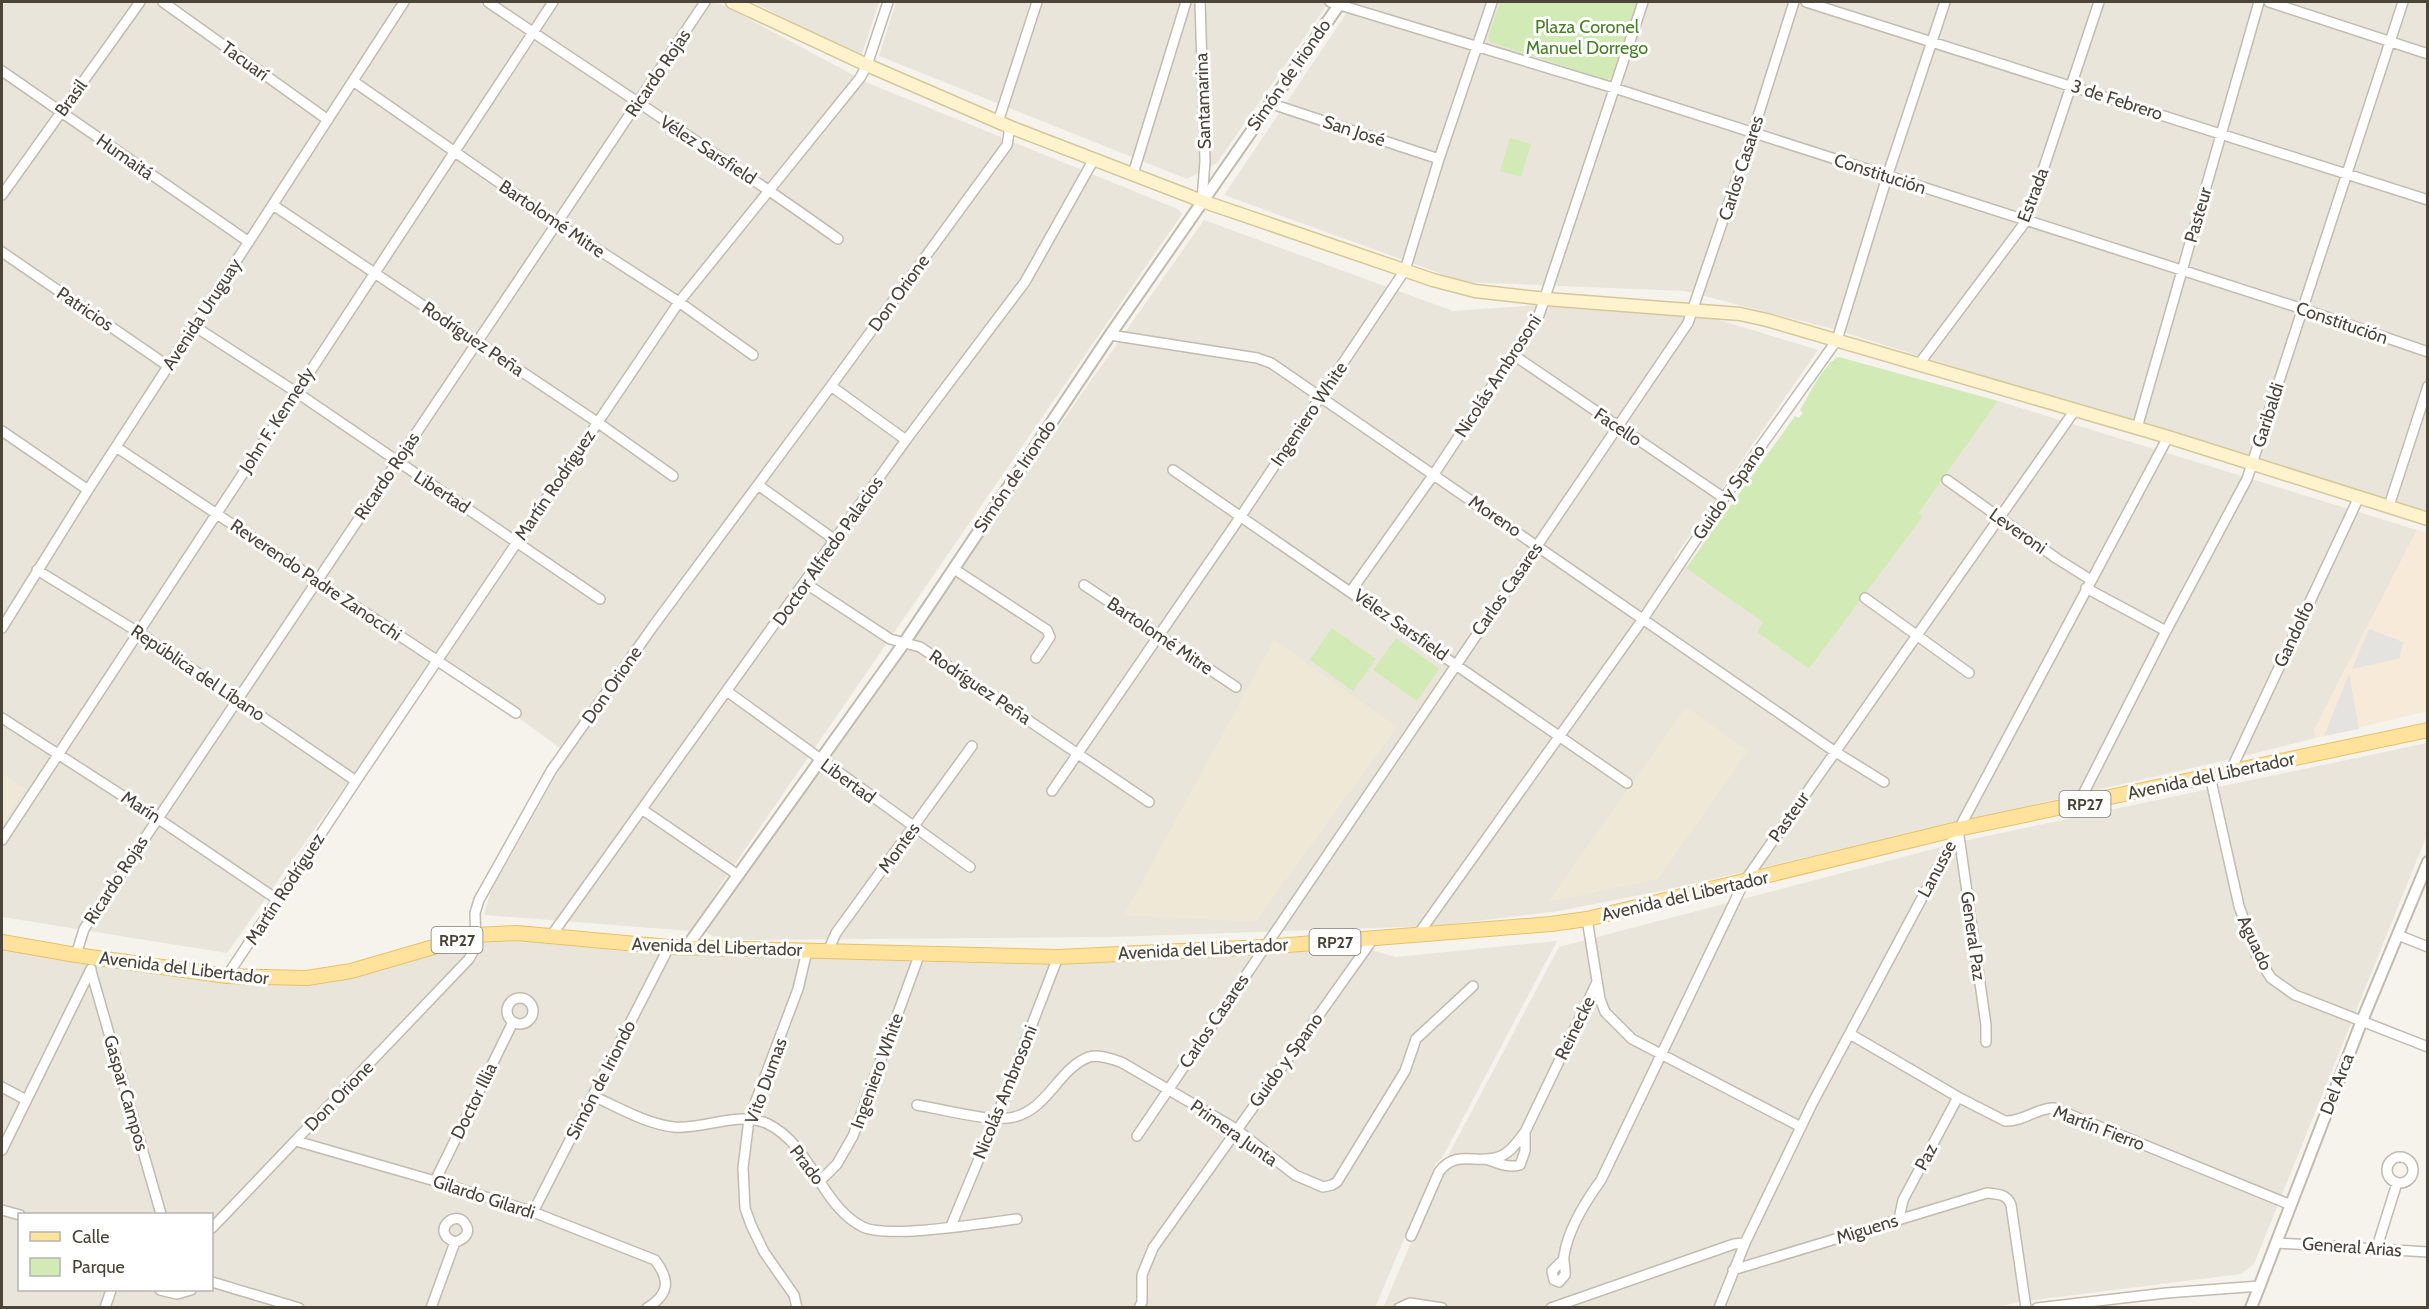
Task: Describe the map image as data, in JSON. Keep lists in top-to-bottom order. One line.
{"streets":{"main road":["Avenida del Libertador","RP27"],"street":["Tacuarí","Ricardo Rojas","Simón de Iriondo","Brasil","3 de Febrero","Santamarina","San José","Vélez Sarsfield","Humaitá","Carlos Casares","Constitución","Estrada","Pasteur","Bartolomé Mitre","Don Orione","Patricios","Avenida Uruguay","Rodríguez Peña","Nicolás Ambrosoni","Ingeniero White","Garibaldi","John F. Kennedy","Facello","Martín Rodríguez","Libertad","Guido y Spano","Moreno","Leveroni","Doctor Alfredo Palacios","Reverendo Padre Zanocchi","Gandolfo","República del Líbano","Marín","Montes","Lanusse","General Paz","Aguado","Reinecke","Vito Dumas","Del Arca","Gaspar Campos","Doctor Illia","Martín Fierro","Primera Junta","Paz","Prado","Gilardo Gilardi","Miguens","General Arias"]},"crossings":[["Tacuarí","Avenida Uruguay"],["Ricardo Rojas","Vélez Sarsfield"],["Ricardo Rojas","Bartolomé Mitre"],["Ricardo Rojas","Rodríguez Peña"],["Ricardo Rojas","Libertad"],["Ricardo Rojas","Reverendo Padre Zanocchi"],["Ricardo Rojas","República del Líbano"],["Ricardo Rojas","Avenida del Libertador"],["Ricardo Rojas","Marín"],["Simón de Iriondo","Santamarina"],["Simón de Iriondo","San José"],["Simón de Iriondo","Constitución"],["Simón de Iriondo","Rodríguez Peña"],["Simón de Iriondo","Libertad"],["Simón de Iriondo","Moreno"],["Simón de Iriondo","Avenida del Libertador"],["Simón de Iriondo","Prado"],["Simón de Iriondo","Gilardo Gilardi"],["Brasil","Humaitá"],["3 de Febrero","Estrada"],["3 de Febrero","Pasteur"],["3 de Febrero","Garibaldi"],["3 de Febrero","Guido y Spano"],["San José","Ingeniero White"],["Vélez Sarsfield","Carlos Casares"],["Vélez Sarsfield","Nicolás Ambrosoni"],["Vélez Sarsfield","Ingeniero White"],["Vélez Sarsfield","John F. Kennedy"],["Vélez Sarsfield","Martín Rodríguez"],["Vélez Sarsfield","Guido y Spano"],["Humaitá","Avenida Uruguay"],["Carlos Casares","Constitución"],["Carlos Casares","Facello"],["Carlos Casares","Moreno"],["Carlos Casares","Avenida del Libertador"],["Carlos Casares","Primera Junta"],["Constitución","Estrada"],["Constitución","Pasteur"],["Constitución","Nicolás Ambrosoni"],["Constitución","Ingeniero White"],["Constitución","Garibaldi"],["Constitución","Guido y Spano"],["Pasteur","Moreno"],["Pasteur","Leveroni"],["Pasteur","Avenida del Libertador"],["Bartolomé Mitre","Avenida Uruguay"],["Bartolomé Mitre","Ingeniero White"],["Bartolomé Mitre","John F. Kennedy"],["Bartolomé Mitre","Martín Rodríguez"],["Don Orione","Avenida del Libertador"],["Don Orione","Gilardo Gilardi"],["Patricios","Avenida Uruguay"],["Avenida Uruguay","Rodríguez Peña"],["Avenida Uruguay","Libertad"],["Avenida Uruguay","Reverendo Padre Zanocchi"],["Avenida Uruguay","República del Líbano"],["Rodríguez Peña","Ingeniero White"],["Rodríguez Peña","John F. Kennedy"],["Rodríguez Peña","Martín Rodríguez"],["Rodríguez Peña","Doctor Alfredo Palacios"],["Nicolás Ambrosoni","Facello"],["Nicolás Ambrosoni","Moreno"],["Nicolás Ambrosoni","Avenida del Libertador"],["Nicolás Ambrosoni","Primera Junta"],["Nicolás Ambrosoni","Prado"],["Ingeniero White","Moreno"],["Ingeniero White","Avenida del Libertador"],["Ingeniero White","Prado"],["Garibaldi","Leveroni"],["Garibaldi","Avenida del Libertador"],["John F. Kennedy","Libertad"],["John F. Kennedy","Reverendo Padre Zanocchi"],["John F. Kennedy","República del Líbano"],["John F. Kennedy","Marín"],["Facello","Guido y Spano"],["Martín Rodríguez","Libertad"],["Martín Rodríguez","Reverendo Padre Zanocchi"],["Martín Rodríguez","República del Líbano"],["Martín Rodríguez","Avenida del Libertador"],["Martín Rodríguez","Marín"],["Libertad","Doctor Alfredo Palacios"],["Libertad","Montes"],["Guido y Spano","Moreno"],["Guido y Spano","Avenida del Libertador"],["Guido y Spano","Primera Junta"],["Leveroni","Lanusse"],["Doctor Alfredo Palacios","Avenida del Libertador"],["Gandolfo","Avenida del Libertador"],["Avenida del Libertador","Montes"],["Avenida del Libertador","Lanusse"],["Avenida del Libertador","General Paz"],["Avenida del Libertador","Aguado"],["Avenida del Libertador","Reinecke"],["Avenida del Libertador","Vito Dumas"],["Avenida del Libertador","Gaspar Campos"],["Lanusse","General Paz"],["Lanusse","Martín Fierro"],["Lanusse","Miguens"],["Aguado","Del Arca"],["Vito Dumas","Prado"],["Del Arca","Martín Fierro"],["Del Arca","General Arias"],["Doctor Illia","Gilardo Gilardi"],["Martín Fierro","Paz"],["Paz","Miguens"]],"parks":["Plaza Coronel Manuel Dorrego"],"legend":["Calle","Parque"]}
